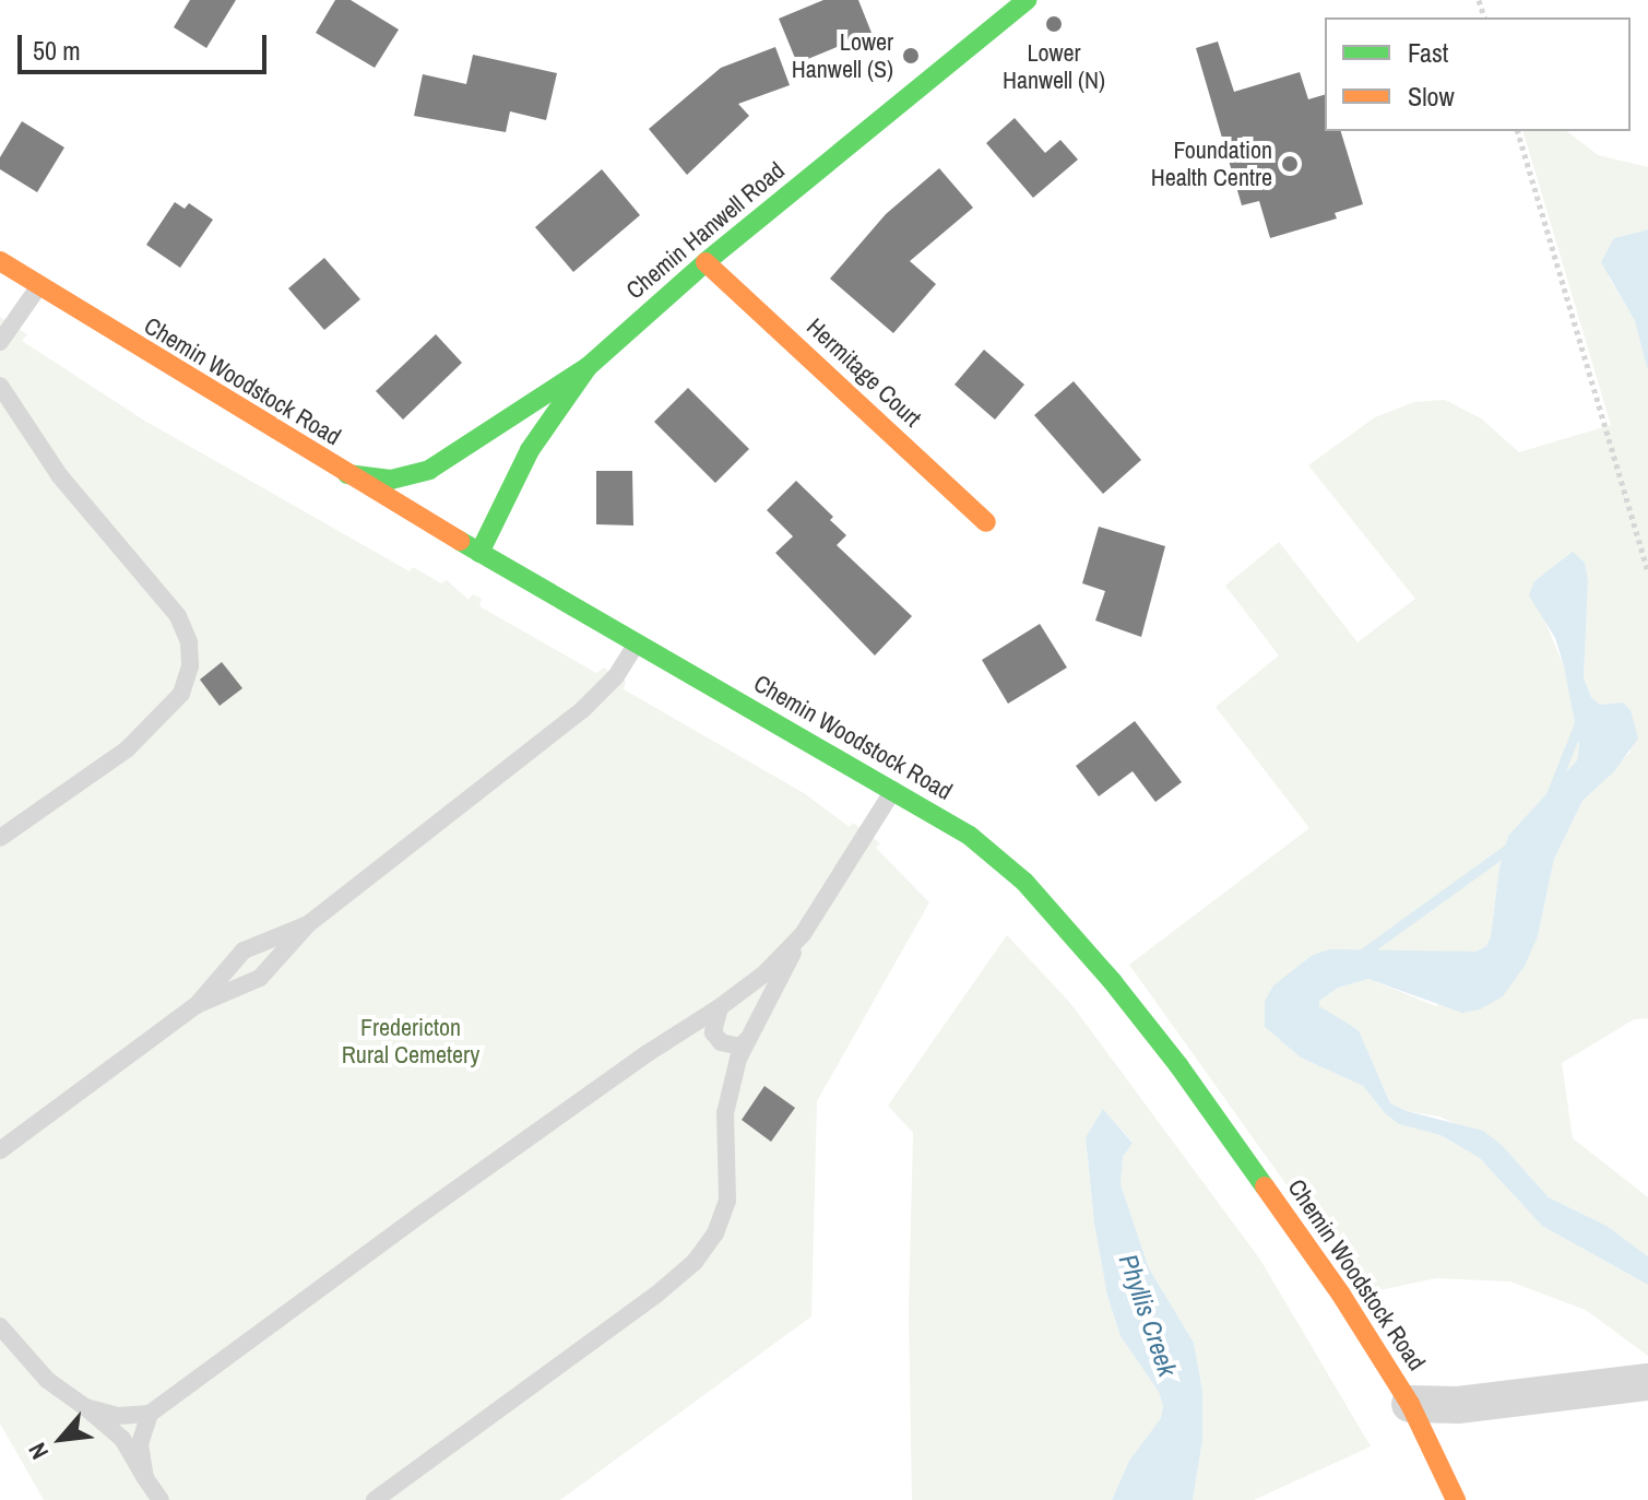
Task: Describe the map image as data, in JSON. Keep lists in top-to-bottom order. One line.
{"streets":{"main road":["Chemin Hanwell Road","Hermitage Court","Chemin Woodstock Road"]},"crossings":[["Chemin Hanwell Road","Hermitage Court"],["Chemin Hanwell Road","Chemin Woodstock Road"]],"water":["Phyllis Creek"],"parks":["Fredericton Rural Cemetery"],"places":["Lower Hanwell (N)","Lower Hanwell (S)","Foundation Health Centre"],"legend":["Fast","Slow"],"scale_bar":"50 m","north":"bottom left"}
